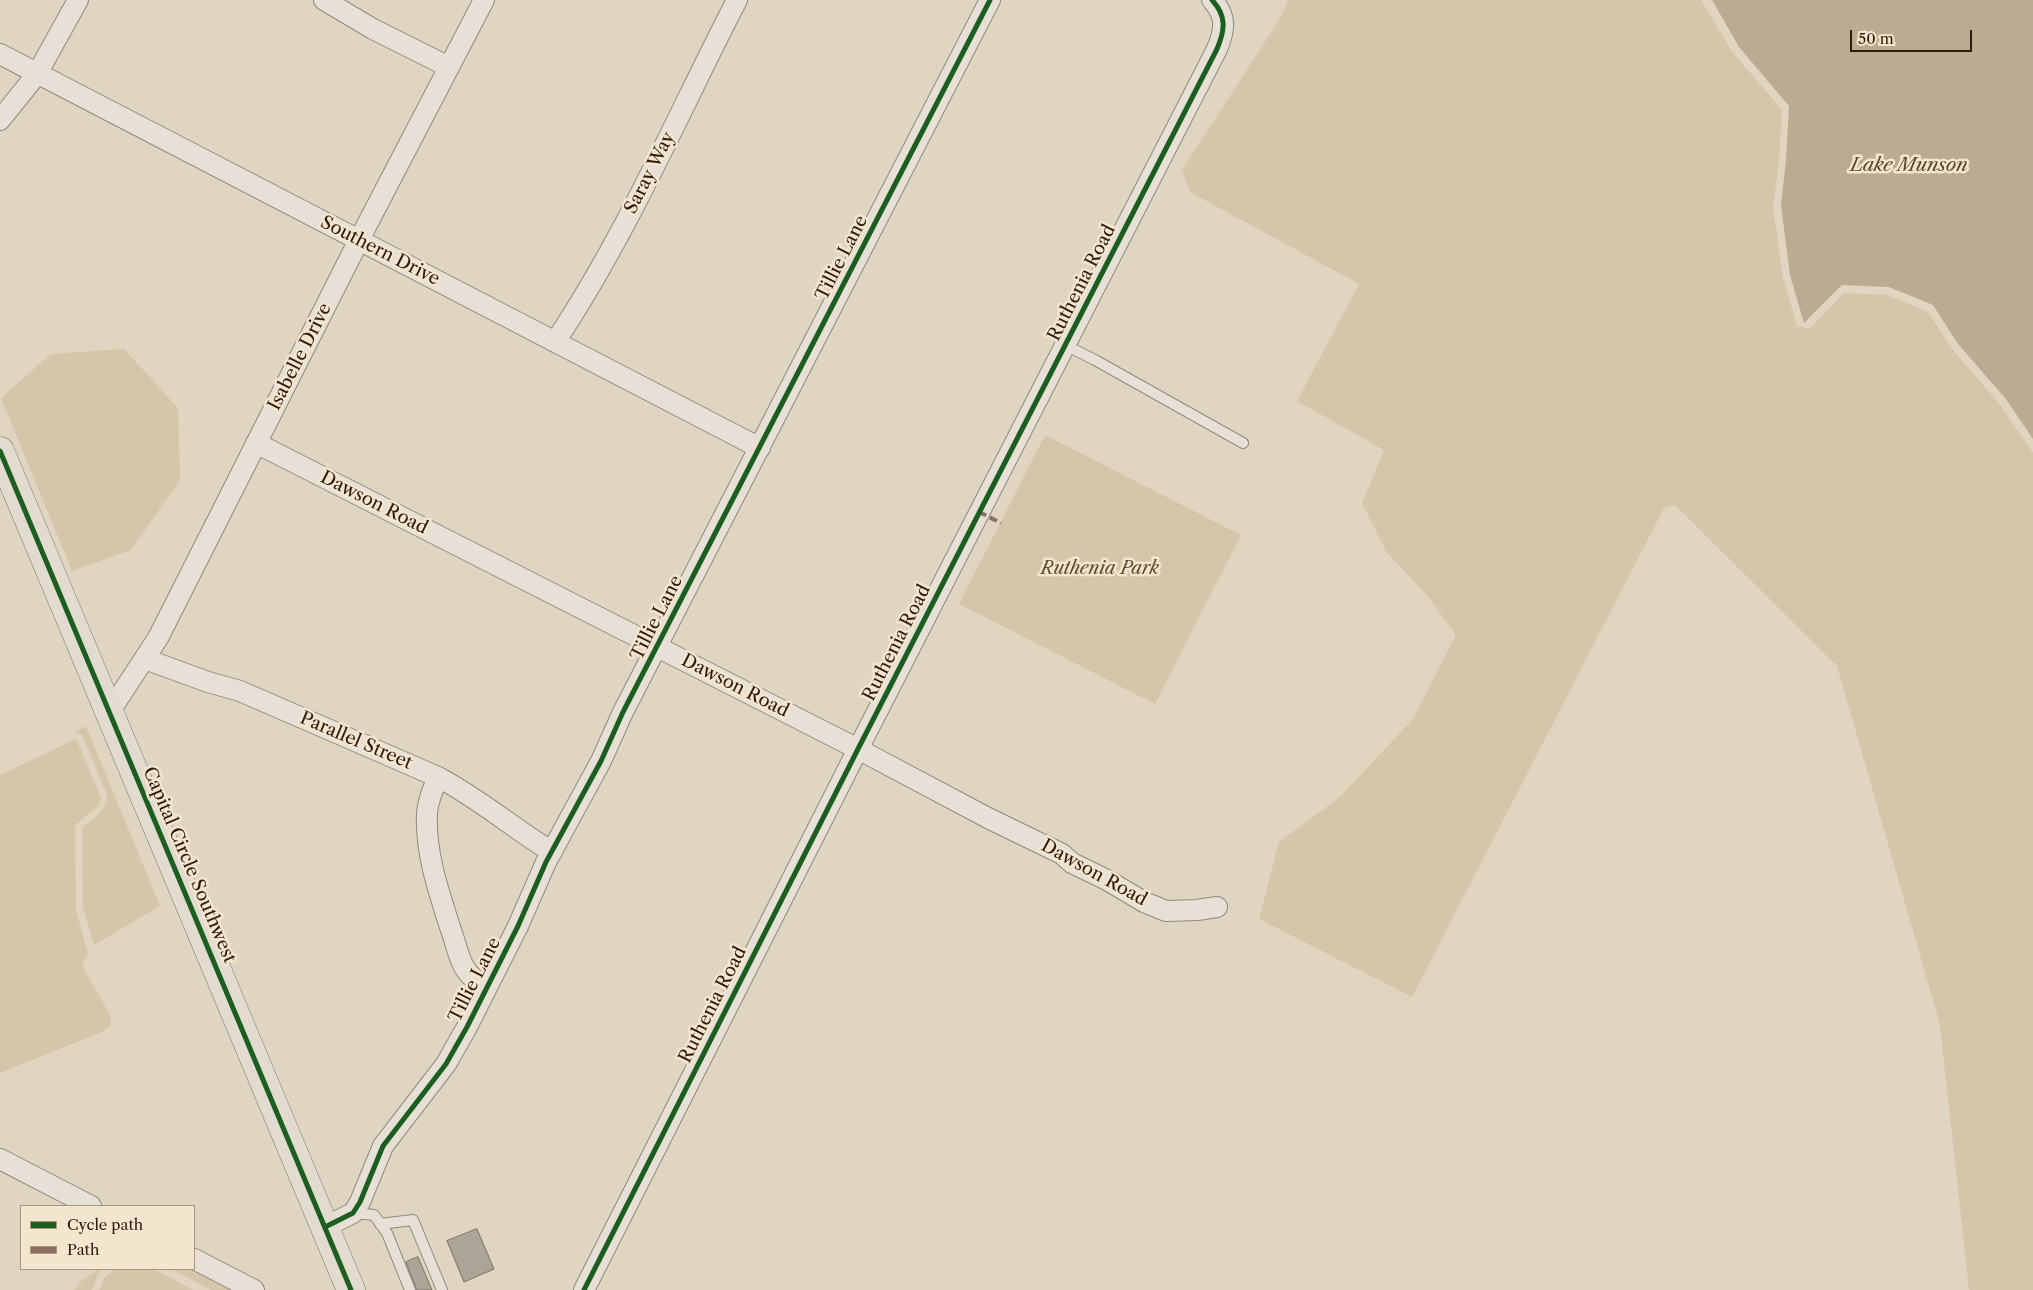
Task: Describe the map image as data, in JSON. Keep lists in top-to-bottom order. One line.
{"streets":{"main road":["Capital Circle Southwest"],"street":["Saray Way","Southern Drive","Tillie Lane","Ruthenia Road","Isabelle Drive","Dawson Road","Parallel Street"]},"crossings":[["Saray Way","Southern Drive"],["Southern Drive","Tillie Lane"],["Southern Drive","Isabelle Drive"],["Tillie Lane","Dawson Road"],["Tillie Lane","Parallel Street"],["Ruthenia Road","Dawson Road"],["Isabelle Drive","Dawson Road"],["Isabelle Drive","Parallel Street"],["Isabelle Drive","Capital Circle Southwest"]],"water":["Lake Munson"],"parks":["Ruthenia Park"],"legend":["Cycle path","Path"],"scale_bar":"50 m"}
